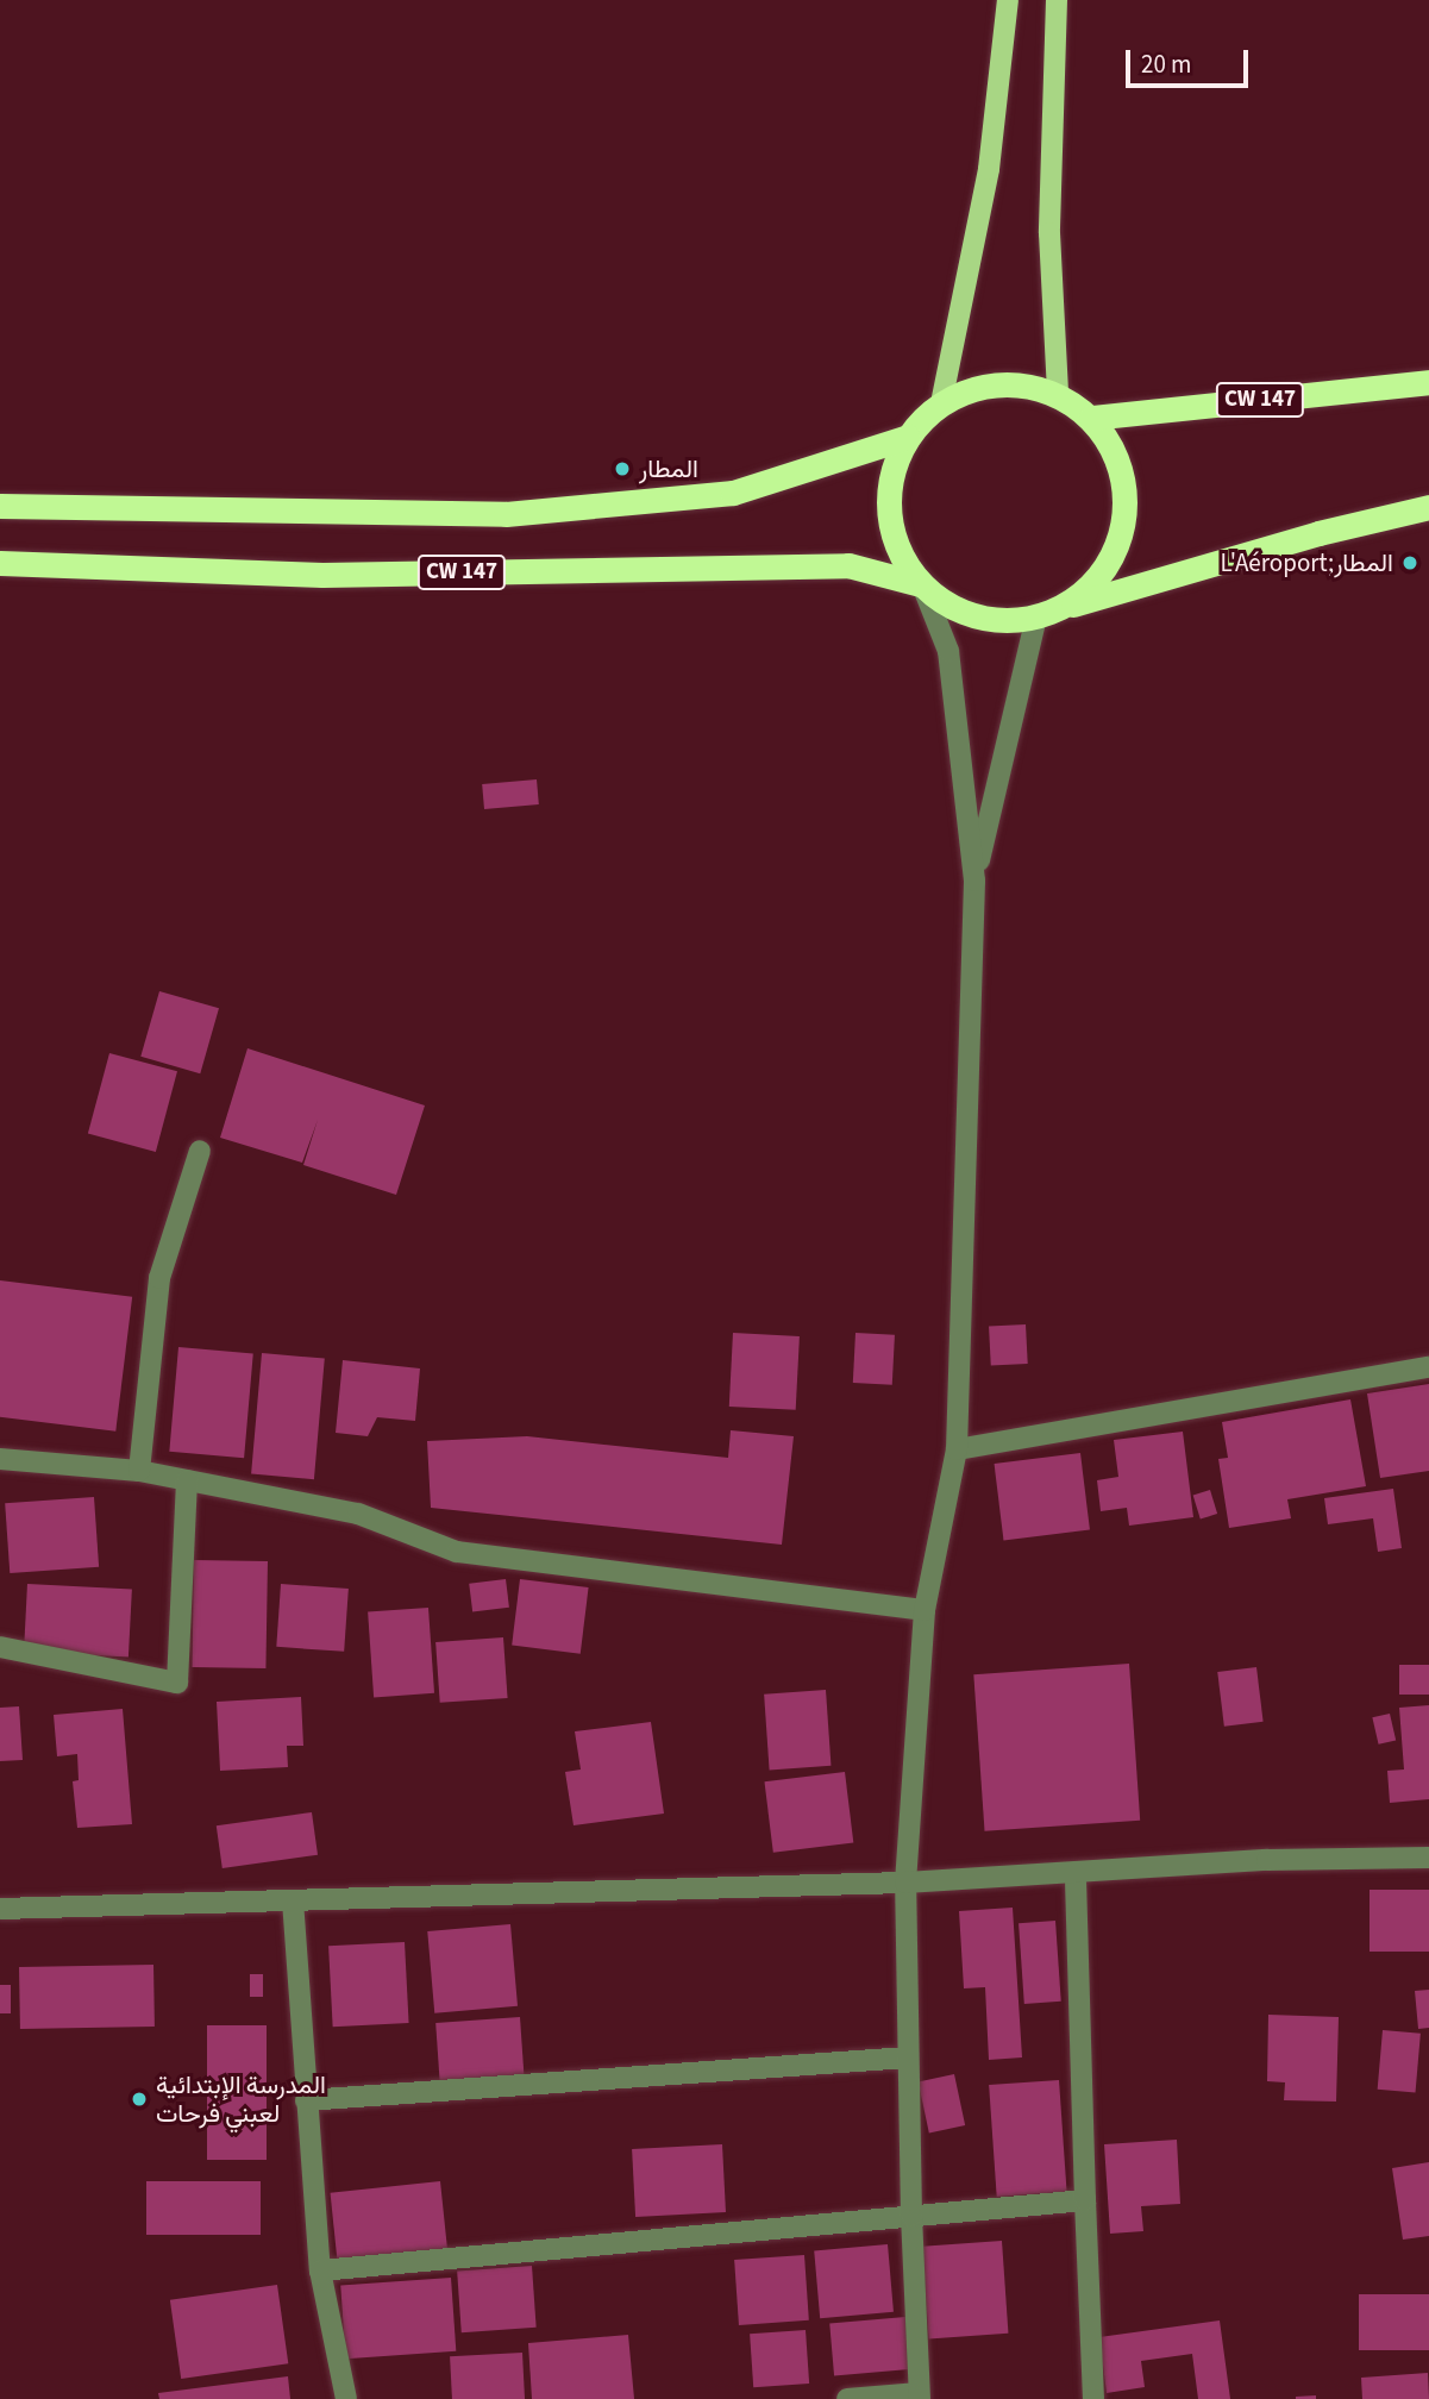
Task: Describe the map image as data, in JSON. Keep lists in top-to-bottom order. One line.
{"streets":{"highway":["CW 147"]},"places":["المطار","L'Aéroport;المطار","المدرسة الإبتدائية لعبني فرحات"],"scale_bar":"20 m"}
